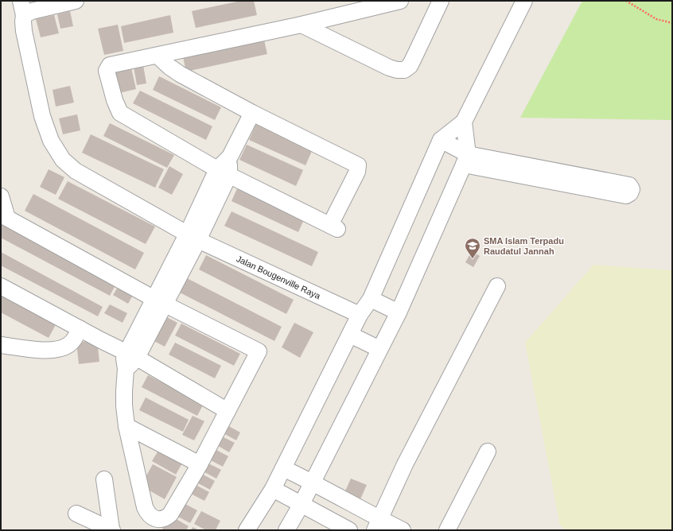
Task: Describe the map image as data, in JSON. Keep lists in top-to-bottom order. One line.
{"streets":{"street":["Jalan Bougenville Raya"]},"places":{"school or university":["SMA Islam Terpadu Raudatul Jannah"]}}
